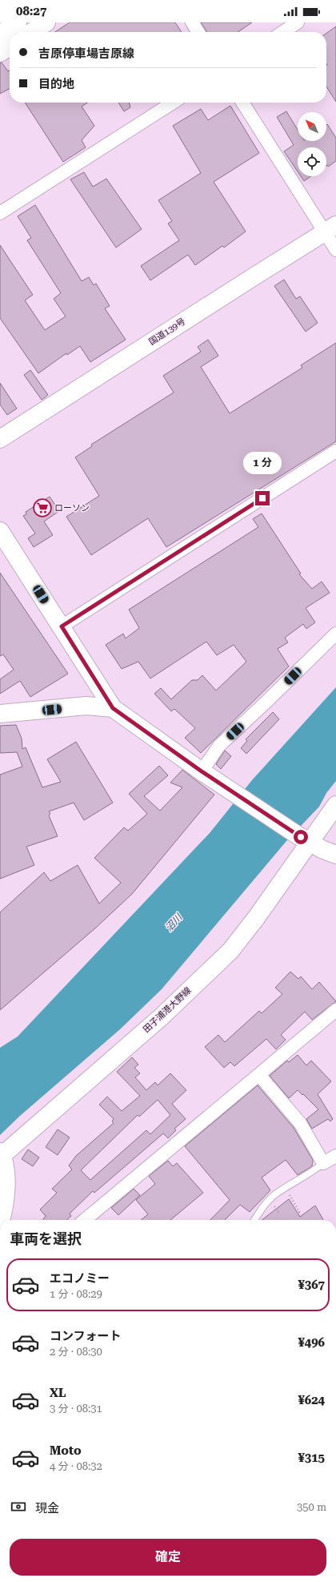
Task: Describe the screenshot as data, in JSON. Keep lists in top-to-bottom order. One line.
{"streets":{"main road":["国道139号","田子浦港大野線"]},"water":["沼川"],"places":{"supermarket":["ローソン"]},"north":"top left","page":{"status":"08:27","banner":["吉原停車場吉原線","目的地"],"bubble":"1 分","heading":"車両を選択","list":[{"name":"エコノミー","note":"1 分 · 08:29","value":"¥367"},{"name":"コンフォート","note":"2 分 · 08:30","value":"¥496"},{"name":"XL","note":"3 分 · 08:31","value":"¥624"},{"name":"Moto","note":"4 分 · 08:32","value":"¥315"}],"pay":["現金","350 m"],"buttons":"確定"}}
